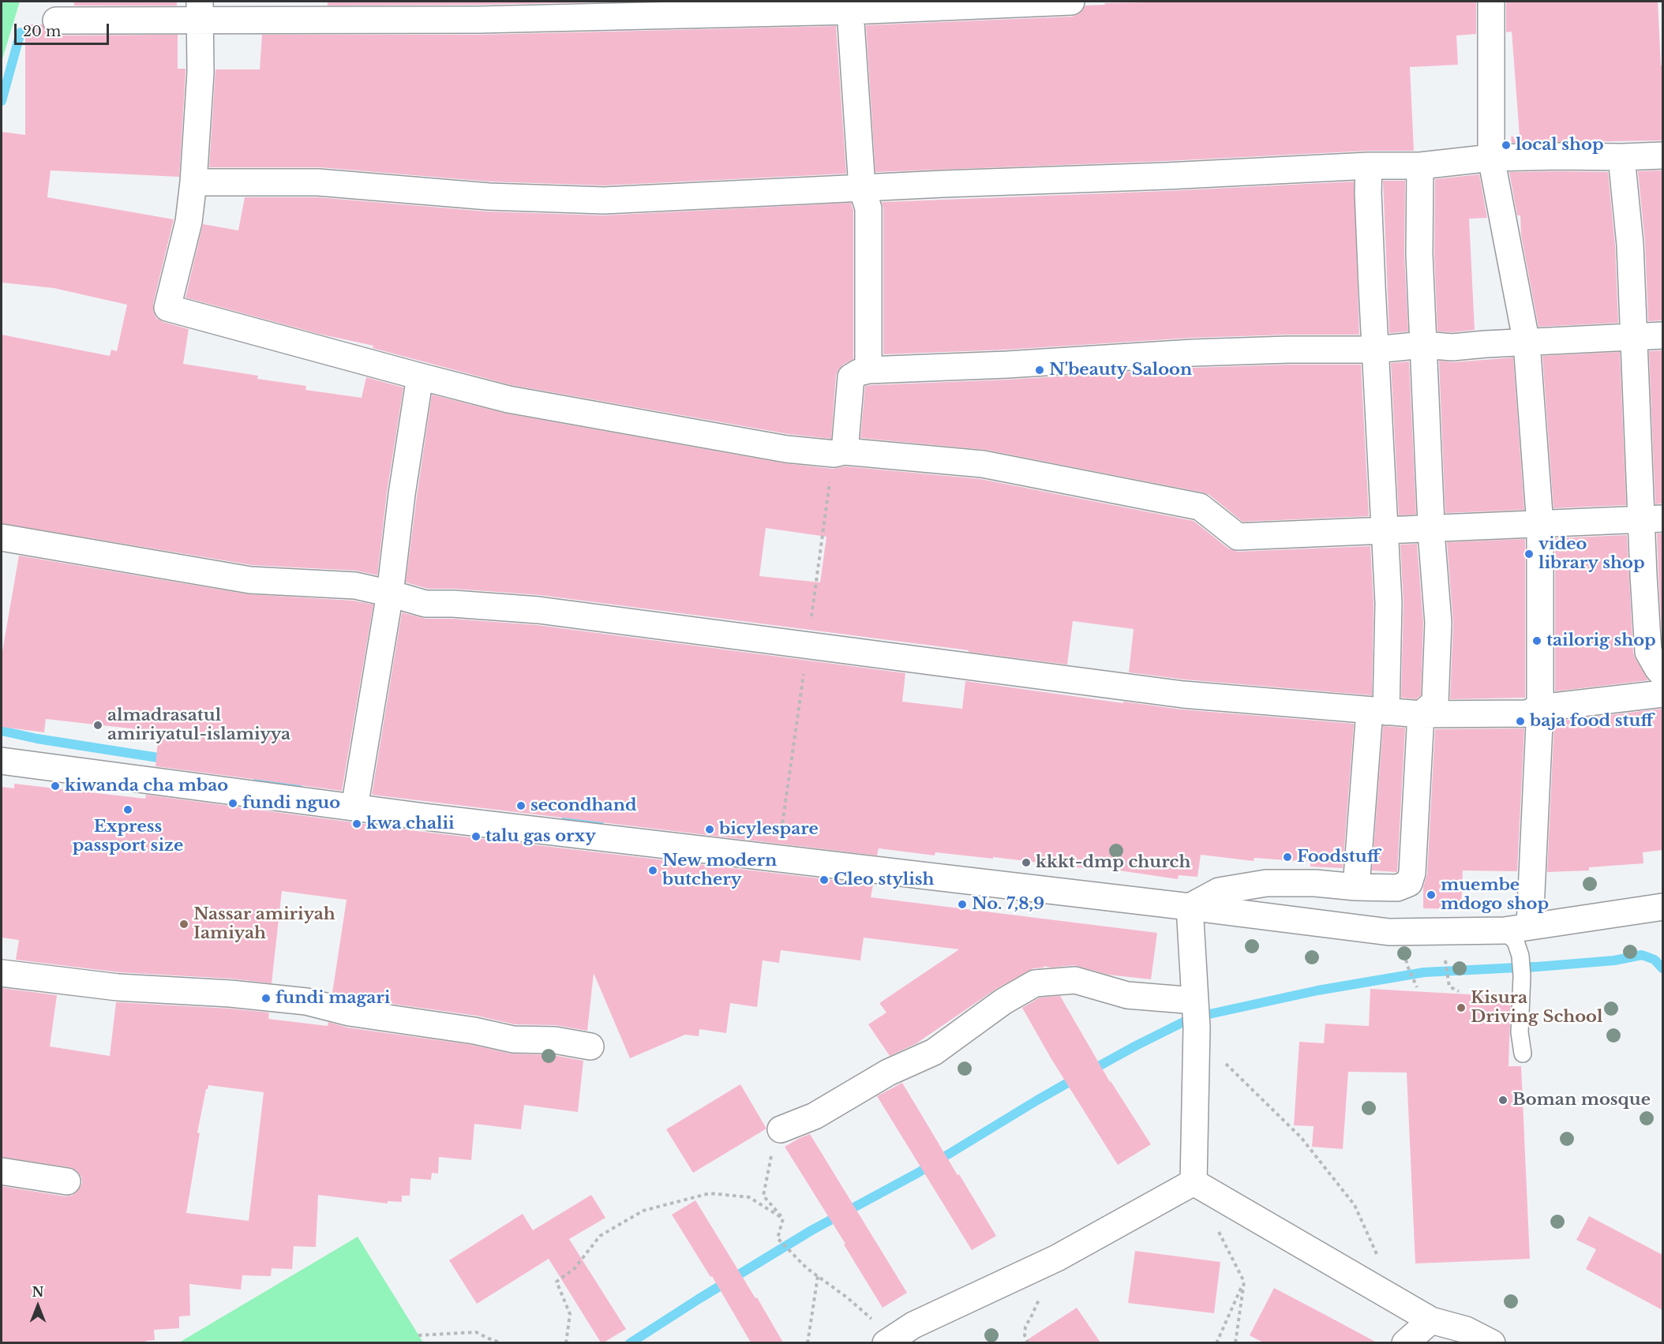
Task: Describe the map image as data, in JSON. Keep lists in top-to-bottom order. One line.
{"places":["local shop","N'beauty Saloon","video library shop","tailorig shop","baja food stuff","almadrasatul amiriyatul-islamiyya","kiwanda cha mbao","fundi nguo","secondhand","Express passport size","kwa chalii","bicylespare","talu gas orxy","Foodstuff","kkkt-dmp church","New modern butchery","Cleo stylish","muembe mdogo shop","No. 7,8,9","Nassar amiriyah Iamiyah","fundi magari","Kisura Driving School","Boman mosque"],"scale_bar":"20 m","north":"top"}
